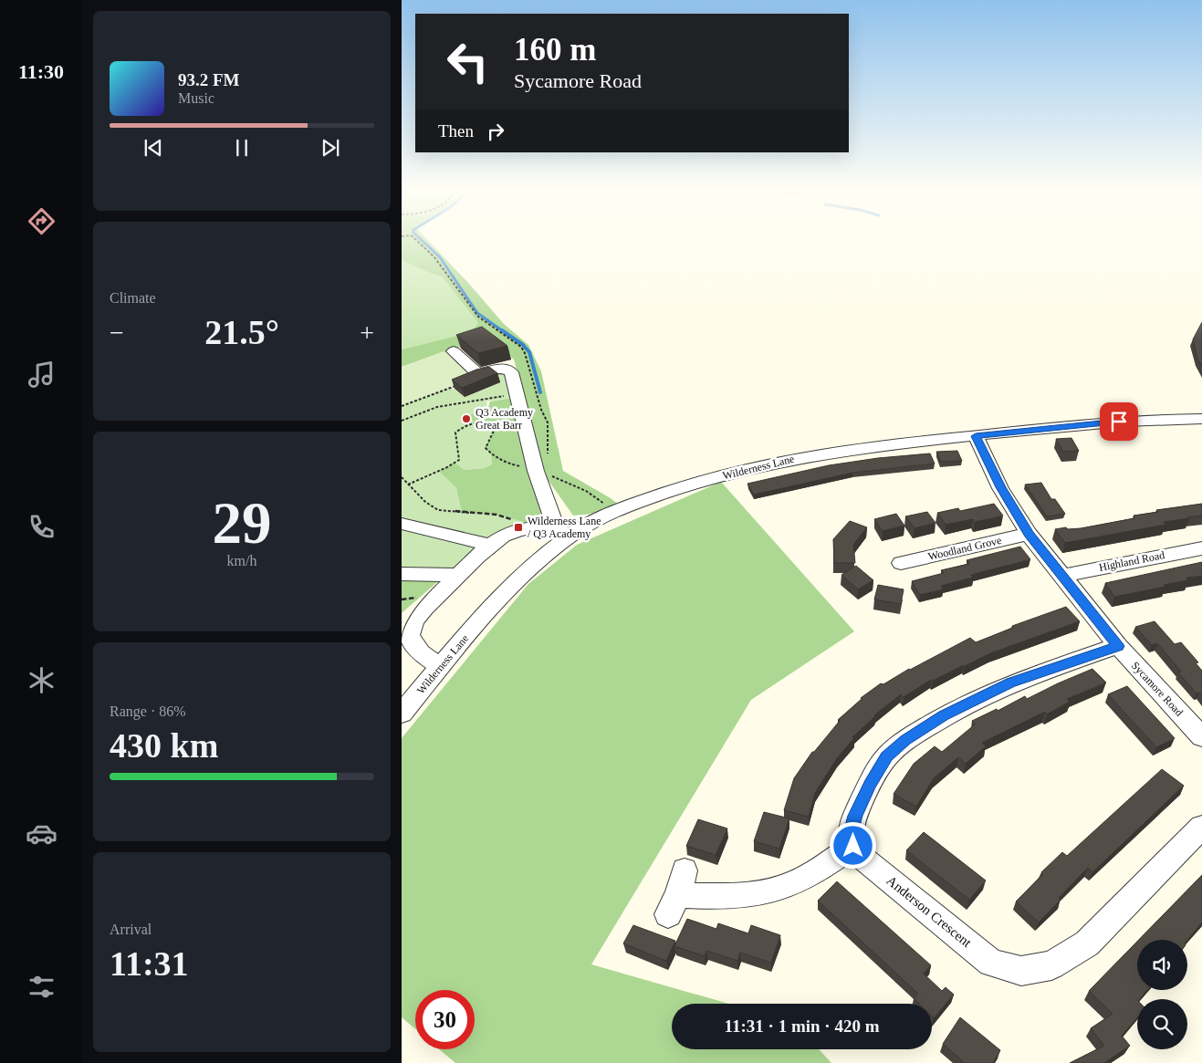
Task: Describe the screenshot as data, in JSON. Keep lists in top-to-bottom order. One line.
{"streets":{"street":["Wilderness Lane","Woodland Grove","Highland Road","Sycamore Road","Anderson Crescent"]},"crossings":[["Wilderness Lane","Sycamore Road"],["Woodland Grove","Sycamore Road"],["Highland Road","Sycamore Road"]],"places":{"other":["Q3 Academy Great Barr"],"transit":["Wilderness Lane / Q3 Academy"]},"page":{"tabs":"11:30","turn":["160 m","Sycamore Road"],"song":["93.2 FM","Music"],"then":"Then","tile":["Climate",["29","km/h"],["Range · 86%","430 km"],["Arrival","11:31"]],"heat":["−","21.5°","+"],"limit":"30","trip":"11:31 · 1 min · 420 m"}}
